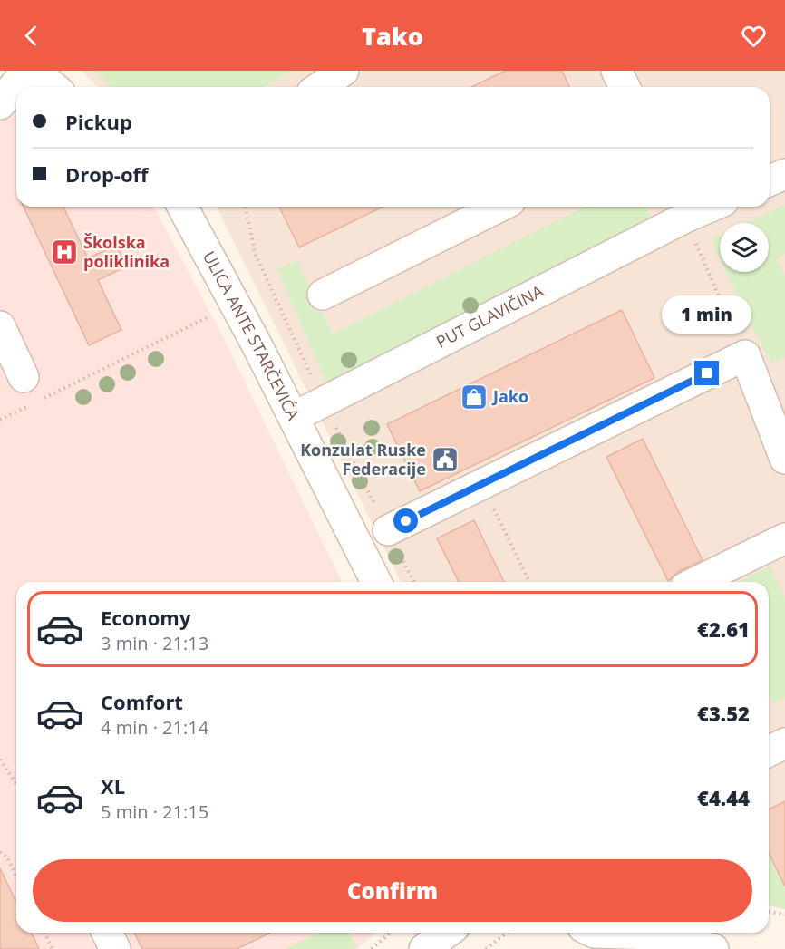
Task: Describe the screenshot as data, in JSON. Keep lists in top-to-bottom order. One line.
{"streets":{"street":["PUT GLAVIČINA","ULICA ANTE STARČEVIĆA"]},"crossings":[["PUT GLAVIČINA","ULICA ANTE STARČEVIĆA"]],"places":{"hospital":["Školska poliklinika"],"shop":["Jako"],"public building":["Konzulat Ruske Federacije"]},"page":{"header":"Tako","banner":["Pickup","Drop-off"],"bubble":"1 min","list":[{"name":"Economy","note":"3 min · 21:13","value":"€2.61"},{"name":"Comfort","note":"4 min · 21:14","value":"€3.52"},{"name":"XL","note":"5 min · 21:15","value":"€4.44"}],"buttons":"Confirm"}}
